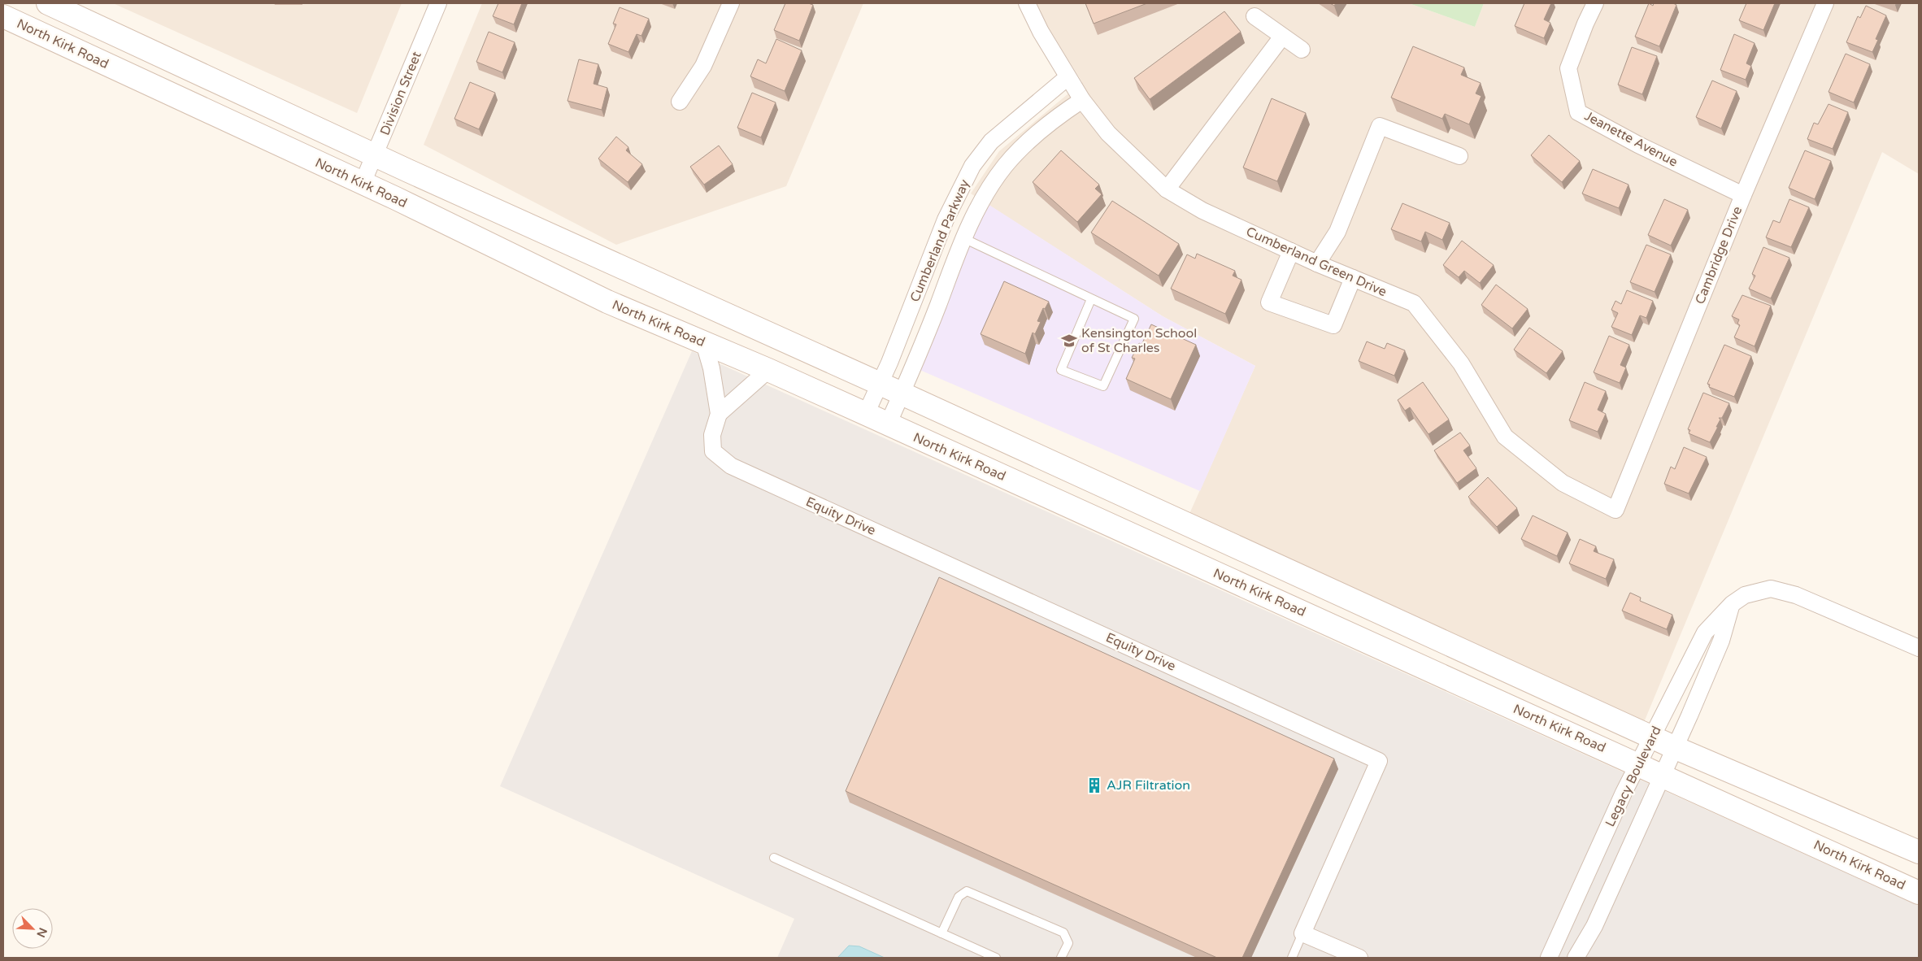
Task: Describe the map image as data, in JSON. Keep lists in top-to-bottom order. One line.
{"streets":{"main road":["North Kirk Road"],"street":["Division Street","Jeanette Avenue","Cumberland Parkway","Cambridge Drive","Cumberland Green Drive","Equity Drive","Legacy Boulevard"]},"crossings":[["North Kirk Road","Division Street"],["North Kirk Road","Cumberland Parkway"],["North Kirk Road","Equity Drive"],["North Kirk Road","Legacy Boulevard"],["Jeanette Avenue","Cambridge Drive"],["Cumberland Parkway","Cumberland Green Drive"],["Cambridge Drive","Cumberland Green Drive"]],"places":{"school or university":["Kensington School of St Charles"],"building":["AJR Filtration"]},"north":"bottom right"}
